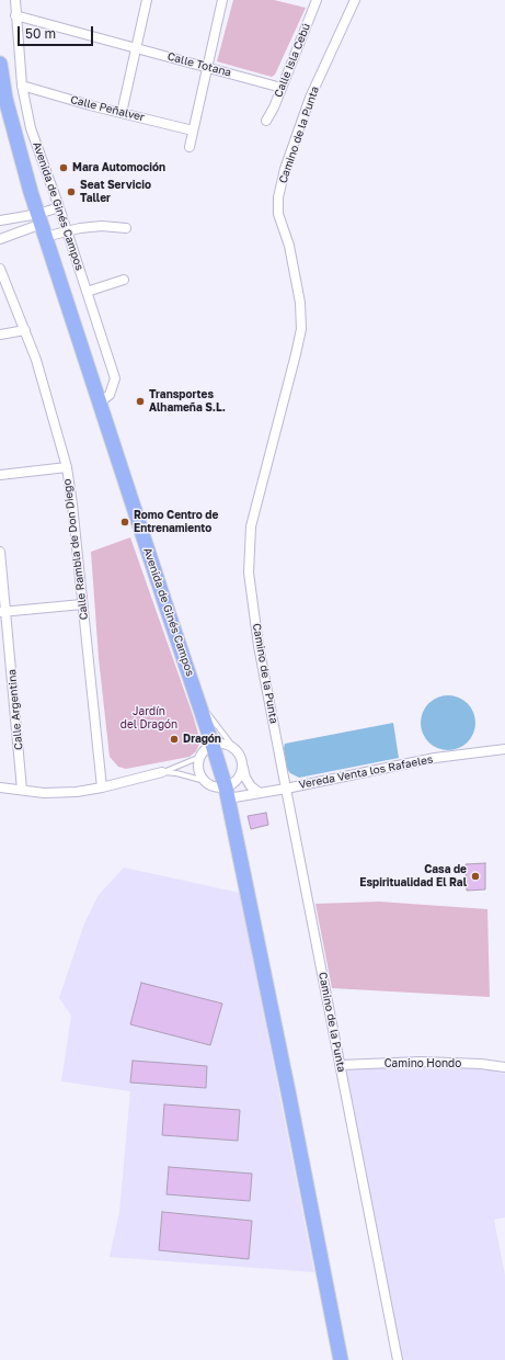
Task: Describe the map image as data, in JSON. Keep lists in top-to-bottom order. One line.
{"streets":{"main road":["Avenida de Ginés Campos"],"street":["Calle Isla Cebú","Calle Totana","Calle Peñalver","Camino de la Punta","Calle Rambla de Don Diego","Calle Argentina","Vereda Venta los Rafaeles","Camino Hondo"]},"crossings":[["Calle Isla Cebú","Calle Totana"],["Calle Totana","Avenida de Ginés Campos"],["Calle Peñalver","Avenida de Ginés Campos"],["Camino de la Punta","Vereda Venta los Rafaeles"],["Camino de la Punta","Camino Hondo"],["Avenida de Ginés Campos","Vereda Venta los Rafaeles"]],"parks":["Jardín del Dragón"],"places":["Mara Automoción","Seat Servicio Taller","Transportes Alhameña S.L.","Romo Centro de Entrenamiento","Dragón","Casa de Espiritualidad El Ral"],"scale_bar":"50 m"}
